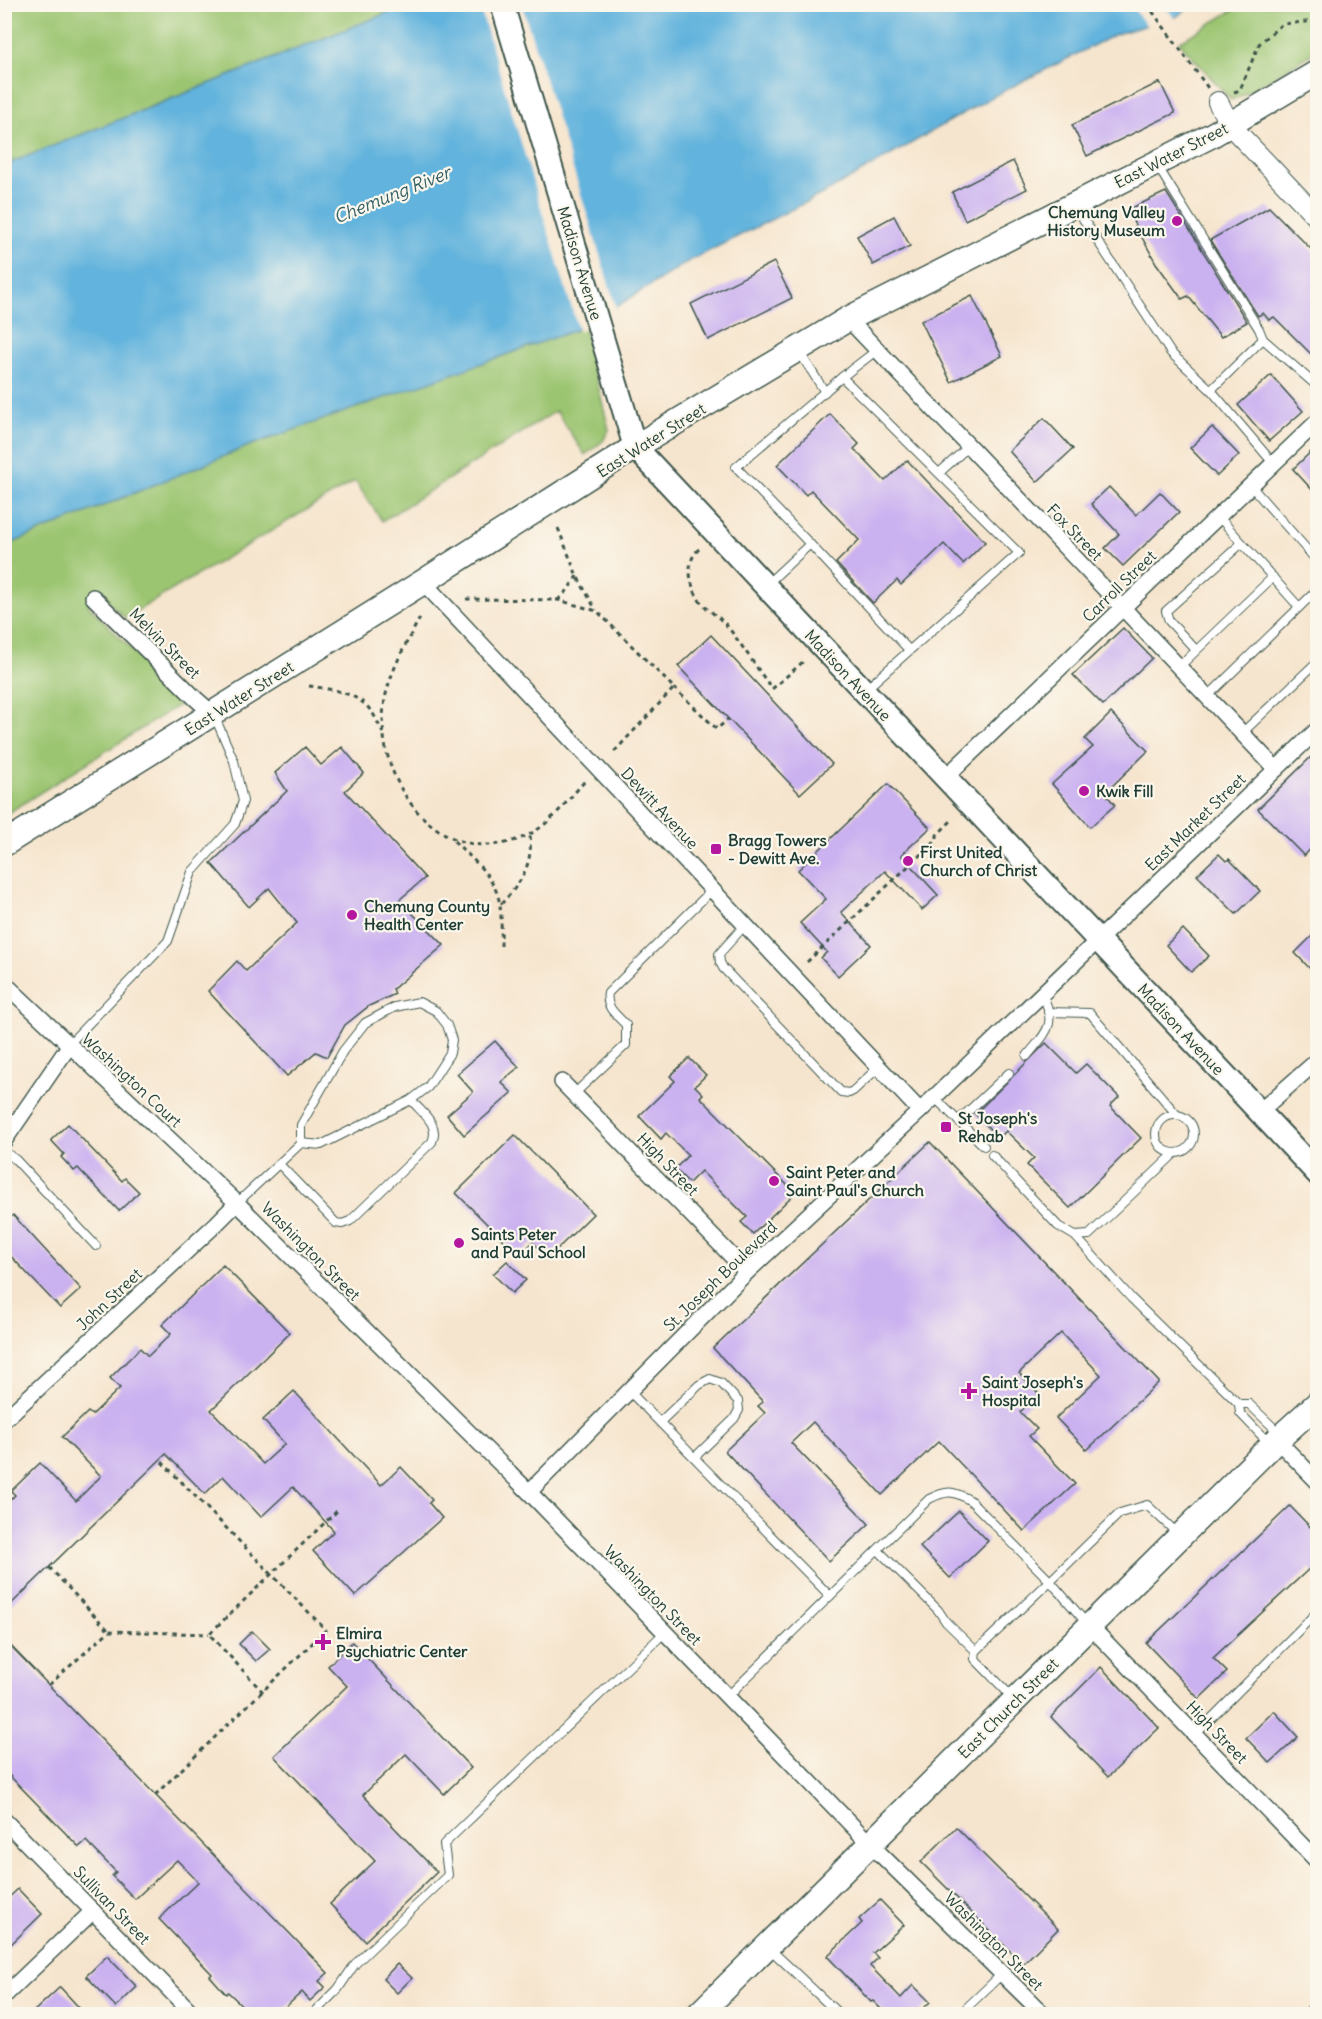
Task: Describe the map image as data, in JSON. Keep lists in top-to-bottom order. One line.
{"streets":{"main road":["East Water Street","Madison Avenue","East Church Street"],"street":["Fox Street","Carroll Street","Melvin Street","Dewitt Avenue","East Market Street","Washington Court","High Street","Washington Street","St. Joseph Boulevard","John Street","Sullivan Street"]},"crossings":[["East Water Street","Madison Avenue"],["East Water Street","Fox Street"],["East Water Street","Melvin Street"],["East Water Street","Dewitt Avenue"],["Madison Avenue","Carroll Street"],["Madison Avenue","East Market Street"],["Madison Avenue","St. Joseph Boulevard"],["Fox Street","Carroll Street"],["Fox Street","East Market Street"],["Dewitt Avenue","St. Joseph Boulevard"],["East Market Street","St. Joseph Boulevard"],["Washington Court","Washington Street"],["Washington Court","John Street"],["High Street","St. Joseph Boulevard"],["High Street","East Church Street"],["Washington Street","St. Joseph Boulevard"],["Washington Street","John Street"],["Washington Street","East Church Street"]],"water":["Chemung River"],"places":{"other":["Chemung Valley History Museum","Kwik Fill","First United Church of Christ","Chemung County Health Center","Saint Peter and Saint Paul's Church","Saints Peter and Paul School"],"transit":["Bragg Towers - Dewitt Ave.","St Joseph's Rehab"],"health":["Saint Joseph's Hospital","Elmira Psychiatric Center"]}}
